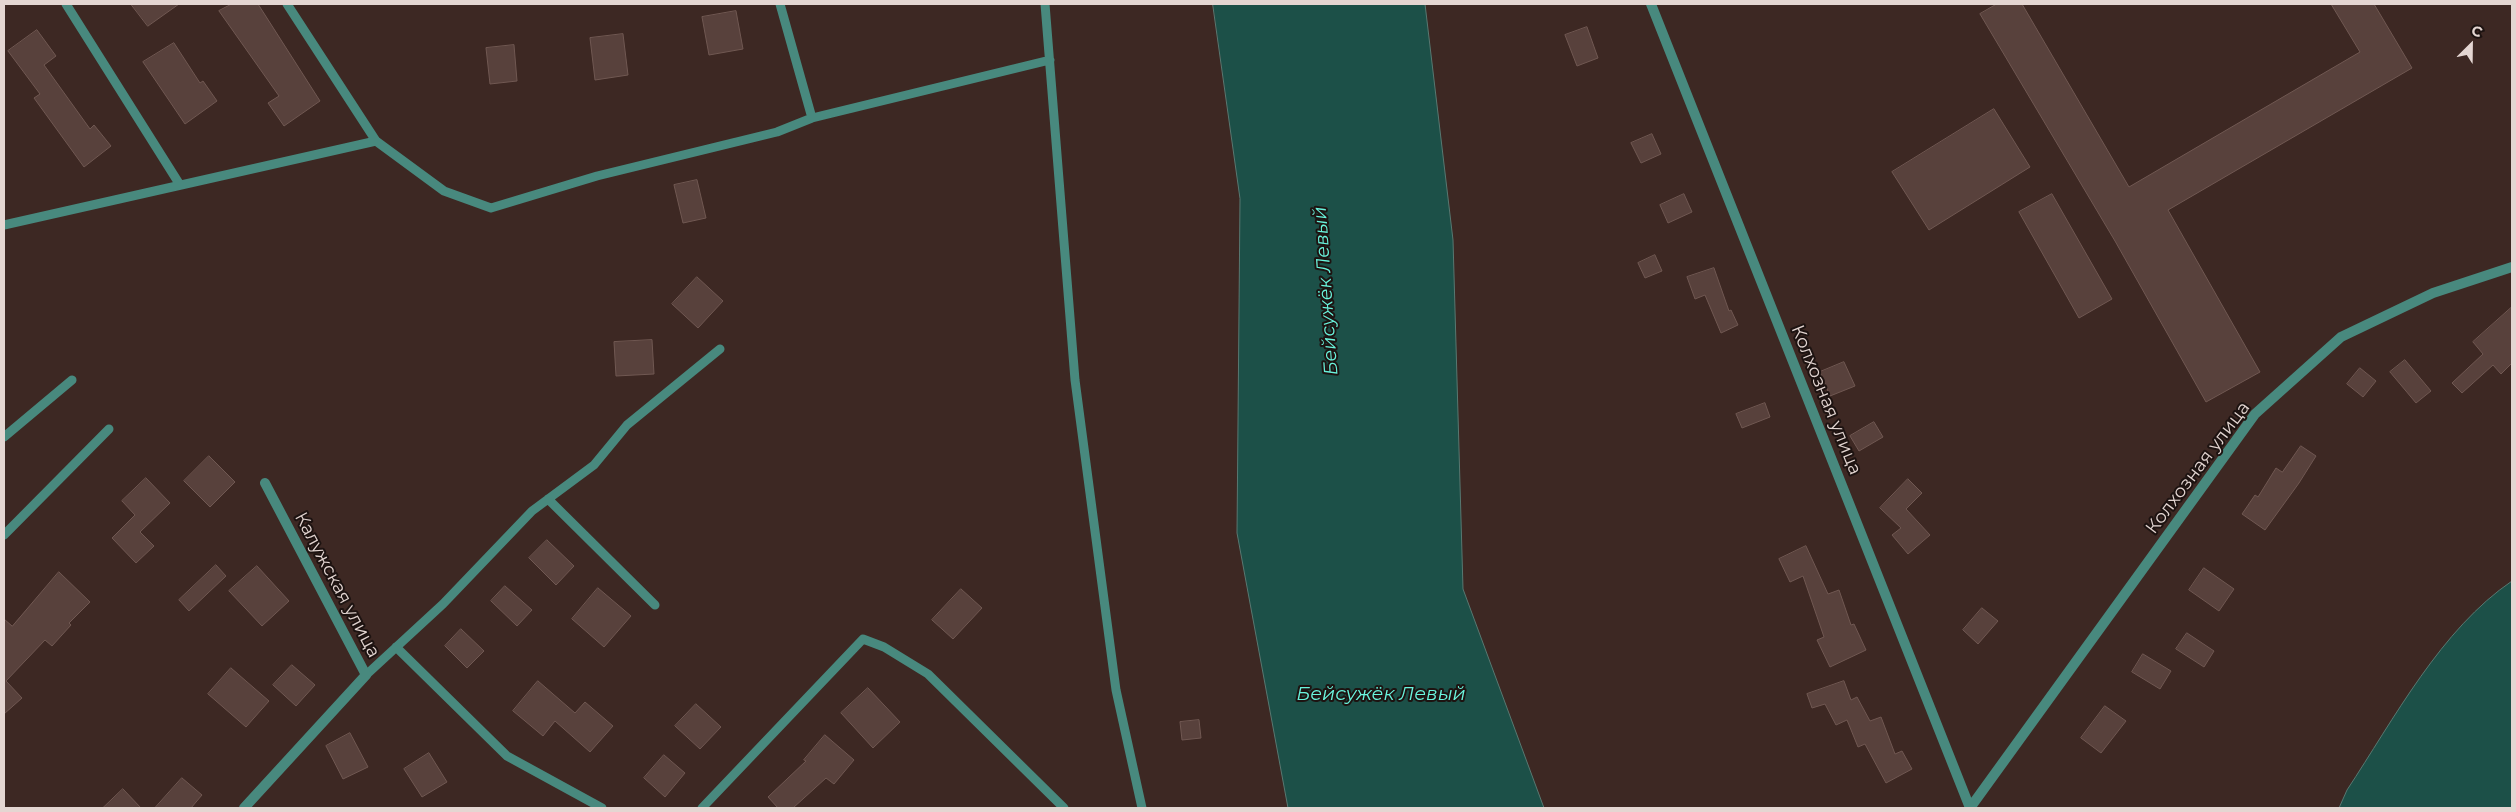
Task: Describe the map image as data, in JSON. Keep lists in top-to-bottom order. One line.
{"streets":{"street":["Колхозная улица","Калужская улица"]},"water":["Бейсужёк Левый"],"north":"top right"}
